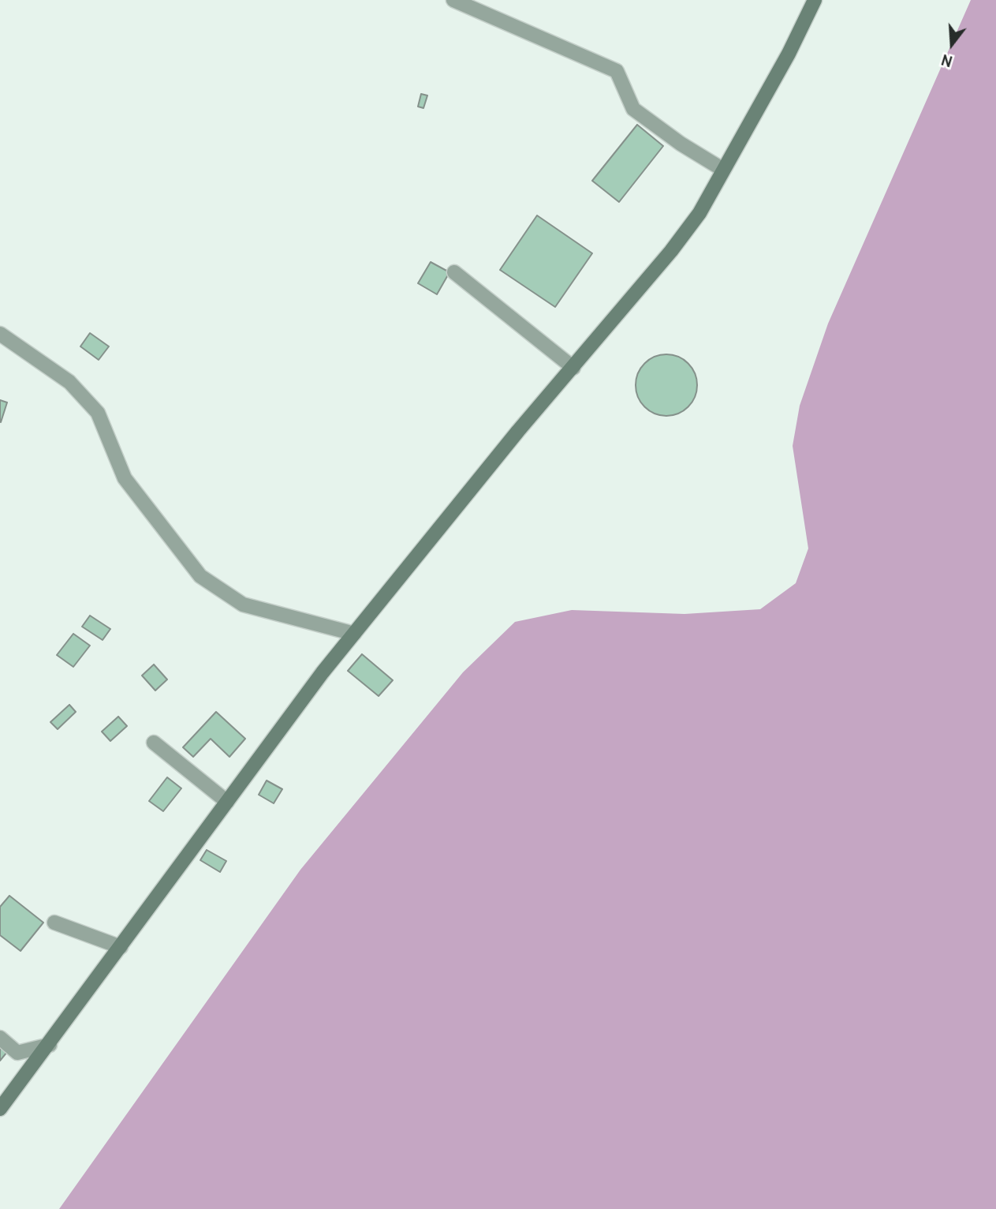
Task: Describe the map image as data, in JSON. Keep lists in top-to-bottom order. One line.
{"north":"bottom"}
